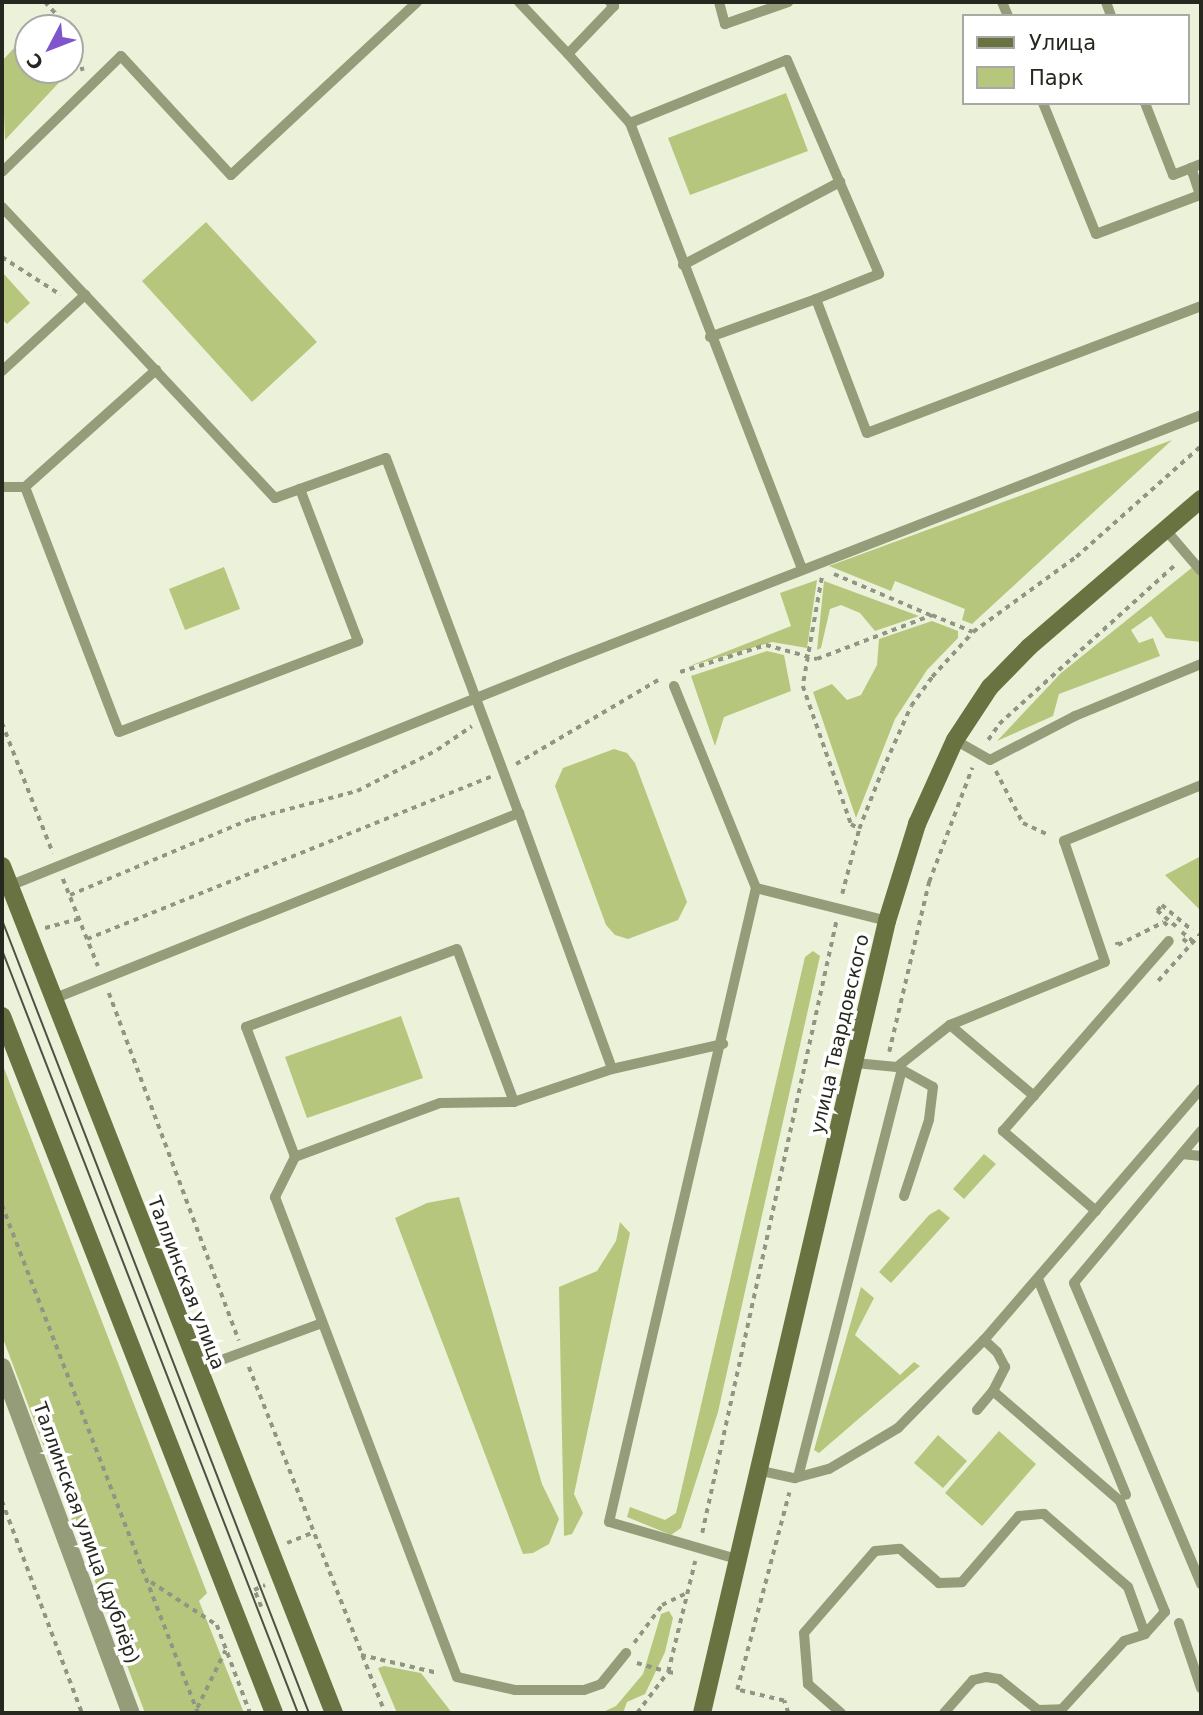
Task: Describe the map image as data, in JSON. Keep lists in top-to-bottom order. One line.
{"streets":{"main road":["улица Твардовского","Таллинская улица"],"street":["Таллинская улица (дублёр)"]},"legend":["Улица","Парк"],"north":"bottom left"}
